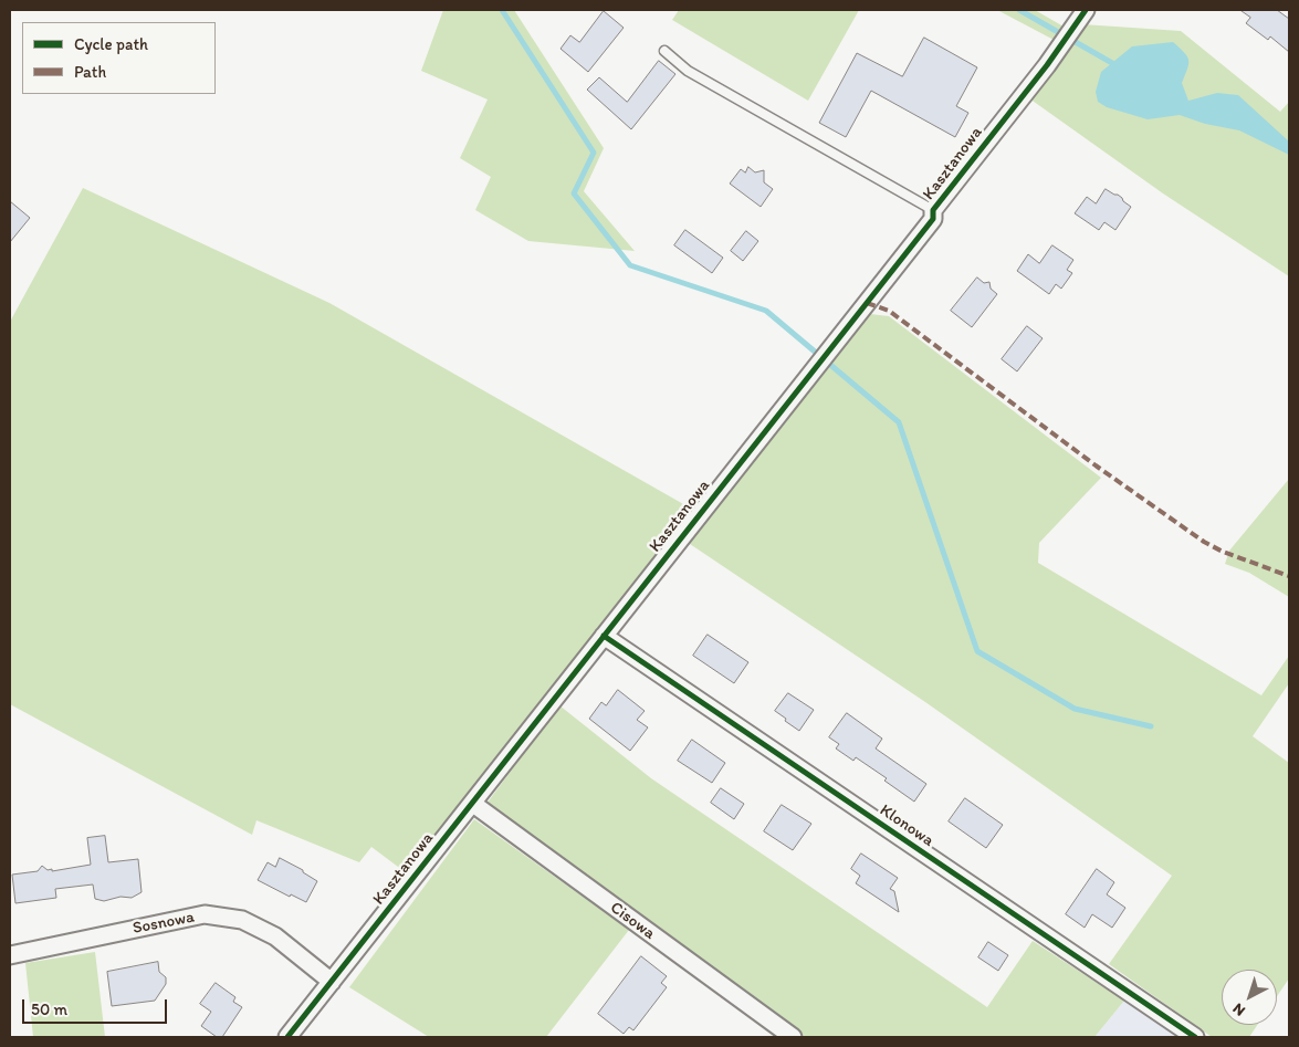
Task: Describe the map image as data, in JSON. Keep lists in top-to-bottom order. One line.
{"streets":{"street":["Kasztanowa","Klonowa","Cisowa","Sosnowa"]},"crossings":[["Kasztanowa","Klonowa"],["Kasztanowa","Cisowa"],["Kasztanowa","Sosnowa"]],"legend":["Cycle path","Path"],"scale_bar":"50 m","north":"bottom left"}
